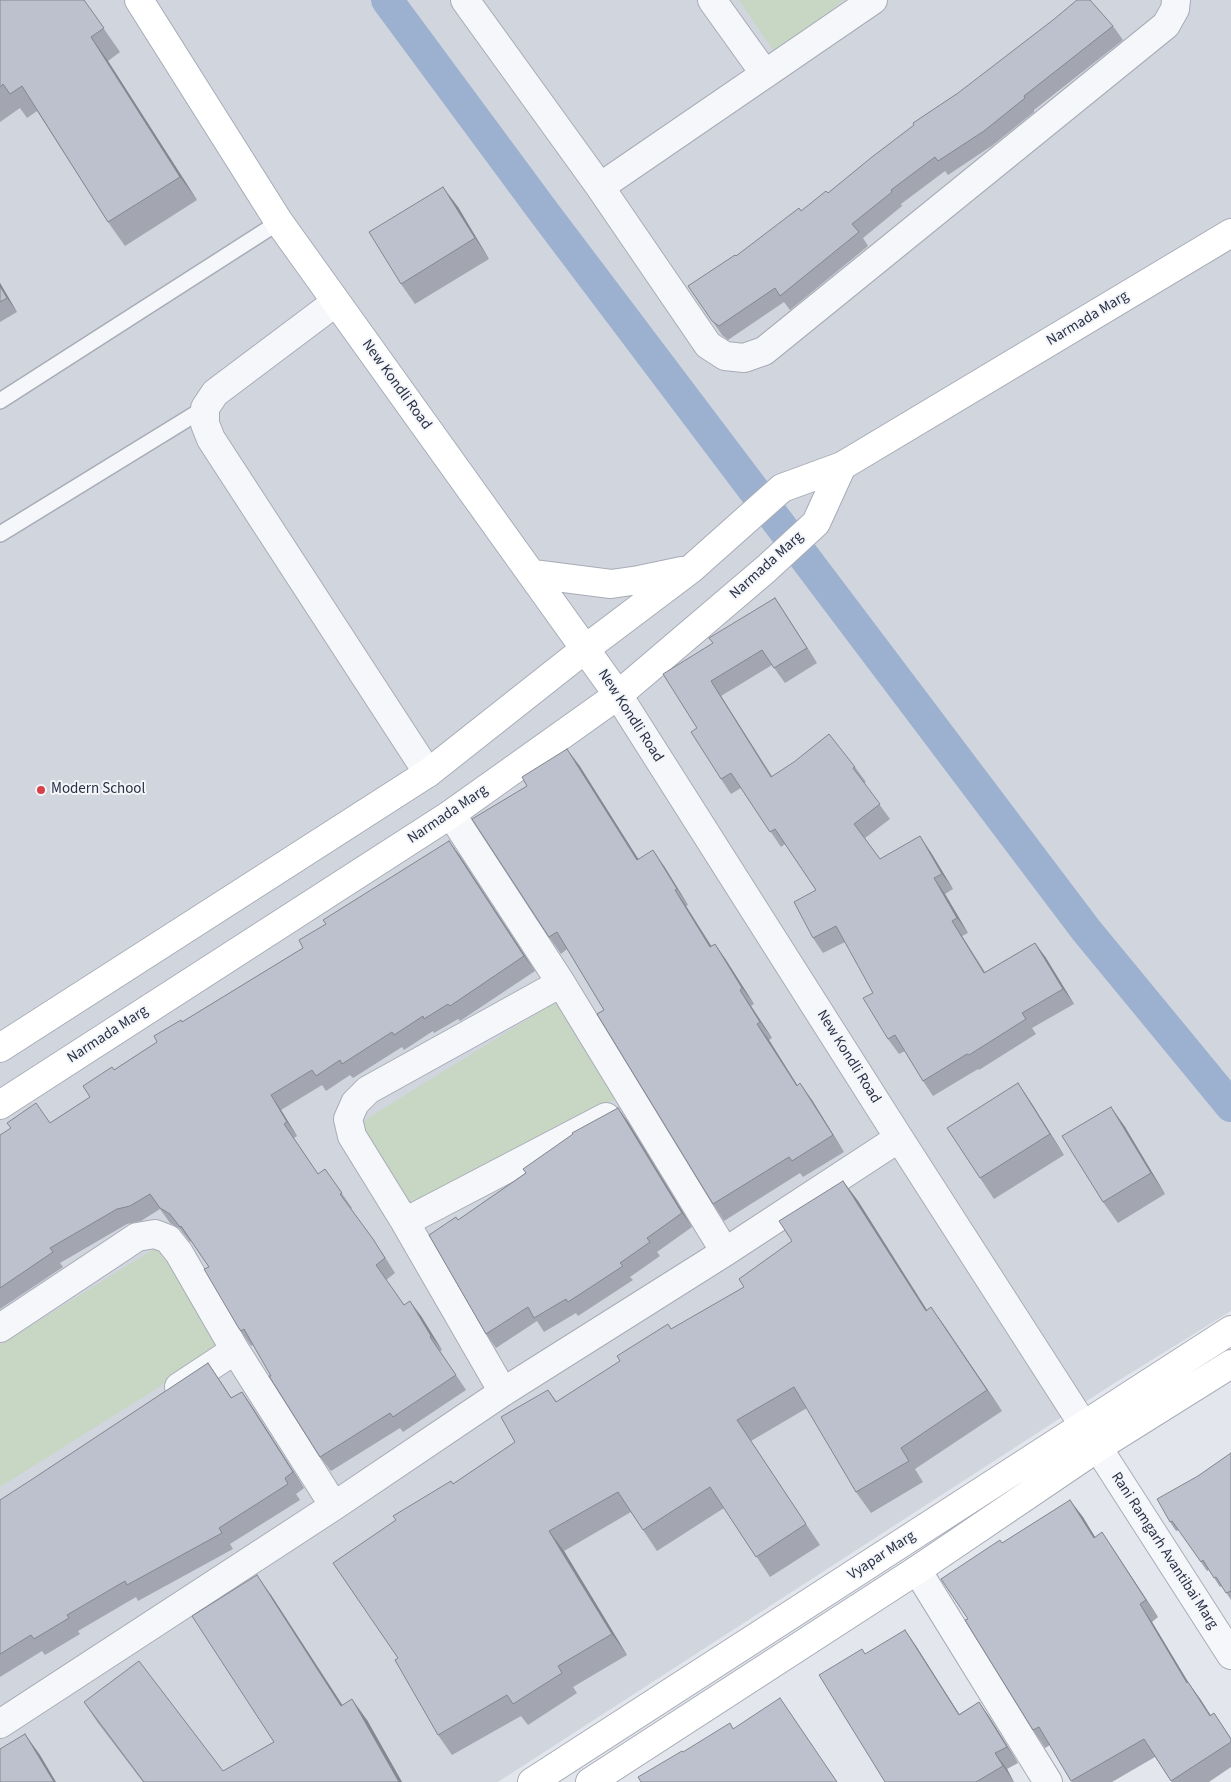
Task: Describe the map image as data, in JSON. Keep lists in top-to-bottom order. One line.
{"streets":{"street":["Narmada Marg","New Kondli Road","Rani Ramgarh Avantibai Marg","Vyapar Marg"]},"crossings":[["Narmada Marg","New Kondli Road"],["New Kondli Road","Rani Ramgarh Avantibai Marg"],["New Kondli Road","Vyapar Marg"],["Rani Ramgarh Avantibai Marg","Vyapar Marg"]],"places":["Modern School"]}
